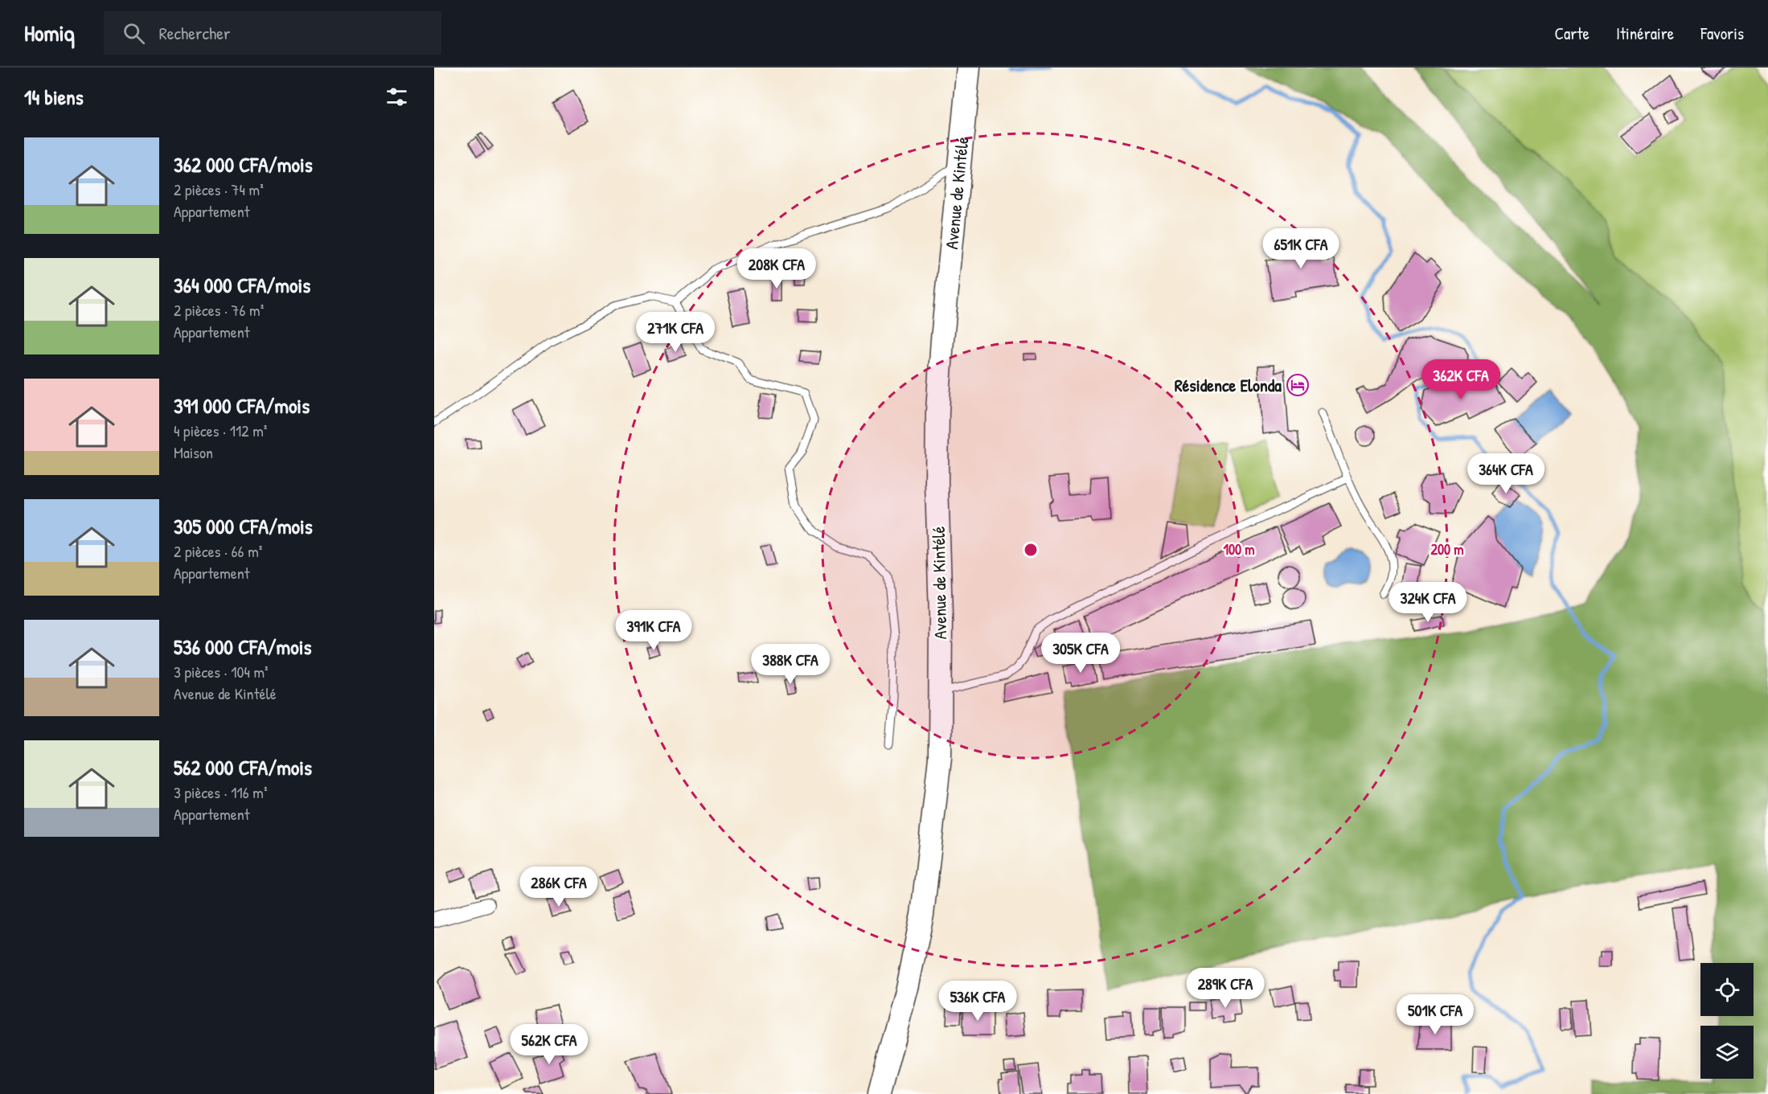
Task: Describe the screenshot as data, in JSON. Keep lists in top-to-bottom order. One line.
{"streets":{"main road":["Avenue de Kintélé"]},"places":{"hotel":["Résidence Elonda"]},"page":{"header":"Homiq","search":"Rechercher","nav":["Carte","Itinéraire","Favoris"],"heading":"14 biens","list":[{"name":"362 000 CFA/mois","note":"2 pièces · 74 m² · Appartement"},{"name":"364 000 CFA/mois","note":"2 pièces · 76 m² · Appartement"},{"name":"391 000 CFA/mois","note":"4 pièces · 112 m² · Maison"},{"name":"305 000 CFA/mois","note":"2 pièces · 66 m² · Appartement"},{"name":"536 000 CFA/mois","note":"3 pièces · 104 m² · Avenue de Kintélé"},{"name":"562 000 CFA/mois","note":"3 pièces · 116 m² · Appartement"}],"price":["651K CFA","208K CFA","271K CFA","362K CFA","364K CFA","324K CFA","391K CFA","305K CFA","388K CFA","286K CFA","289K CFA","536K CFA","501K CFA","562K CFA"]},"rings":["100 m","200 m"]}
